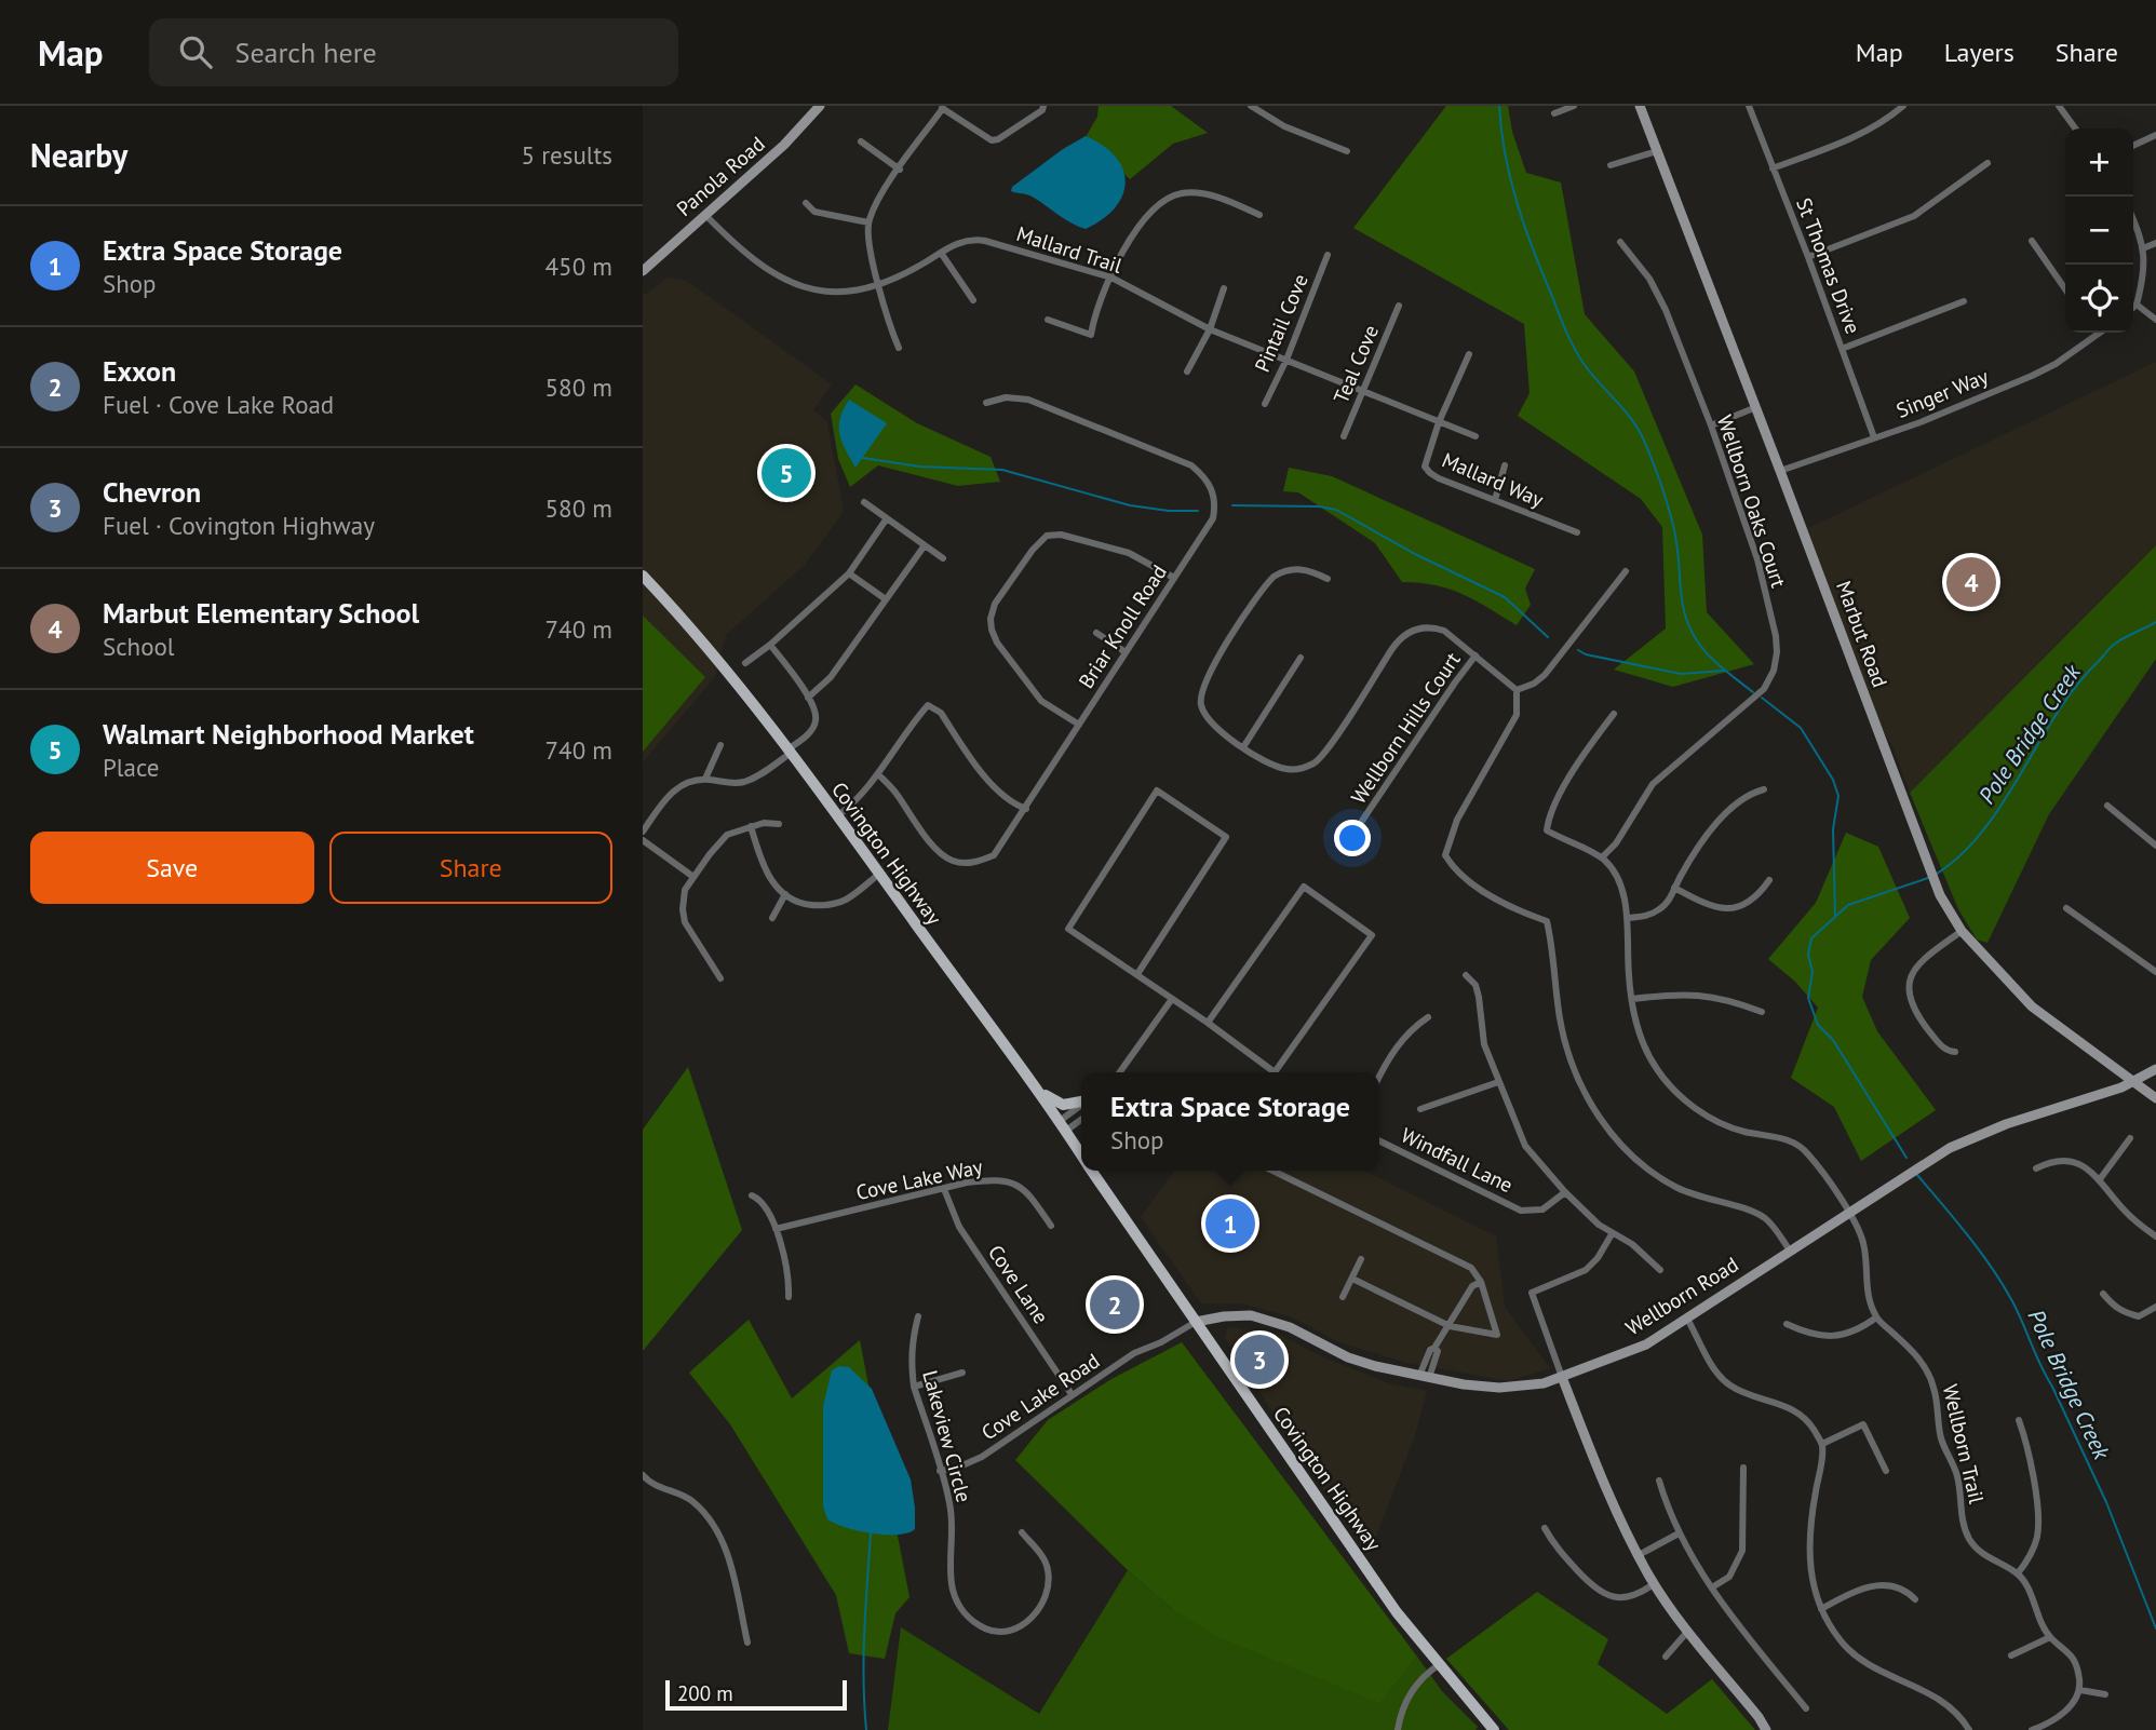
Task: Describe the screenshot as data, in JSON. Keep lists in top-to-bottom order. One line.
{"streets":{"main road":["Covington Highway"],"street":["Panola Road","Mallard Trail","St Thomas Drive","Pintail Cove","Teal Cove","Singer Way","Mallard Way","Wellborn Oaks Court","Briar Knoll Road","Marbut Road","Wellborn Hills Court","Windfall Lane","Cove Lake Way","Cove Lane","Wellborn Road","Cove Lake Road","Lakeview Circle","Wellborn Trail"]},"crossings":[["Panola Road","Mallard Trail"],["Mallard Trail","Pintail Cove"],["Mallard Trail","Teal Cove"],["Mallard Trail","Mallard Way"],["St Thomas Drive","Singer Way"],["Singer Way","Marbut Road"],["Marbut Road","Wellborn Road"],["Covington Highway","Wellborn Road"],["Covington Highway","Cove Lake Road"],["Cove Lake Way","Cove Lane"],["Cove Lane","Cove Lake Road"],["Wellborn Road","Cove Lake Road"],["Cove Lake Road","Lakeview Circle"]],"water":["Pole Bridge Creek"],"scale_bar":"200 m","page":{"header":"Map","search":"Search here","nav":["Map","Layers","Share"],"heading":["Nearby","5 results"],"map_buttons":["+","−"],"list":[{"mark":"1","name":"Extra Space Storage","note":"Shop","value":"450 m"},{"mark":"2","name":"Exxon","note":"Fuel · Cove Lake Road","value":"580 m"},{"mark":"3","name":"Chevron","note":"Fuel · Covington Highway","value":"580 m"},{"mark":"4","name":"Marbut Elementary School","note":"School","value":"740 m"},{"mark":"5","name":"Walmart Neighborhood Market","note":"Place","value":"740 m"}],"pins":["5","4","1","2","3"],"buttons":["Save","Share"],"popup":["Extra Space Storage","Shop"],"scale":"200 m"}}
